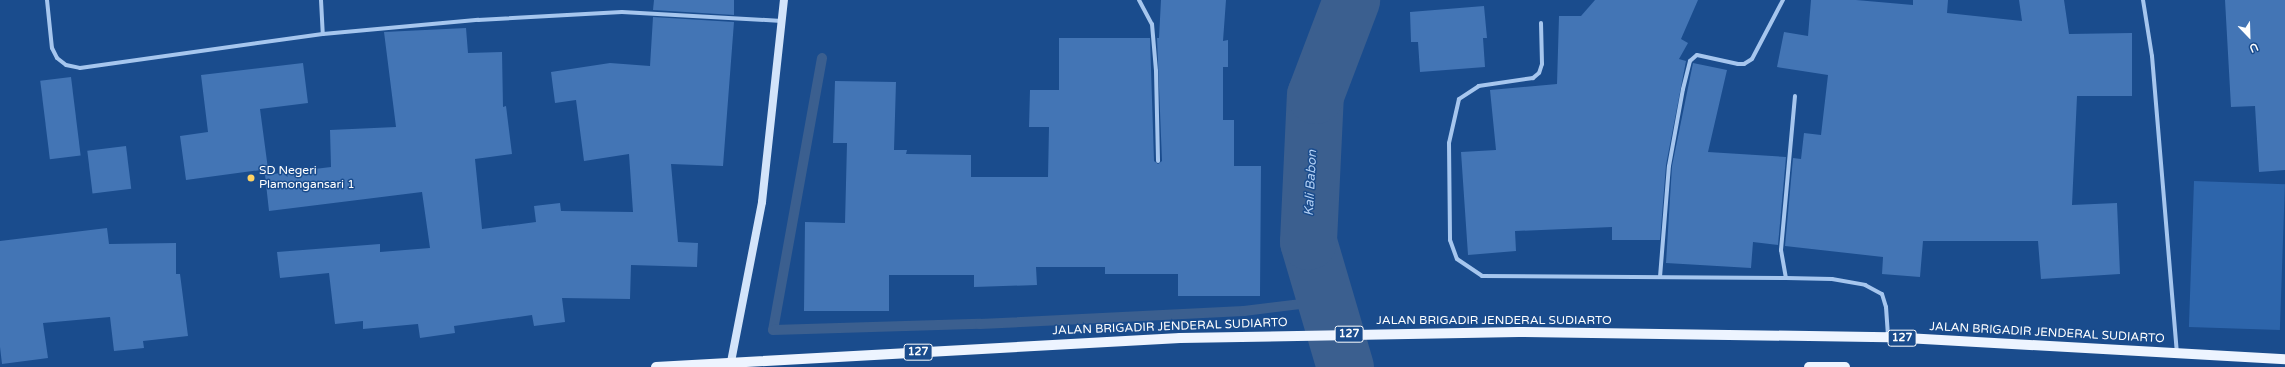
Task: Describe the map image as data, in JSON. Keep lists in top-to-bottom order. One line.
{"streets":{"main road":["JALAN BRIGADIR JENDERAL SUDIARTO","127"]},"water":["Kali Babon"],"places":["SD Negeri Plamongansari 1"],"north":"bottom right"}
